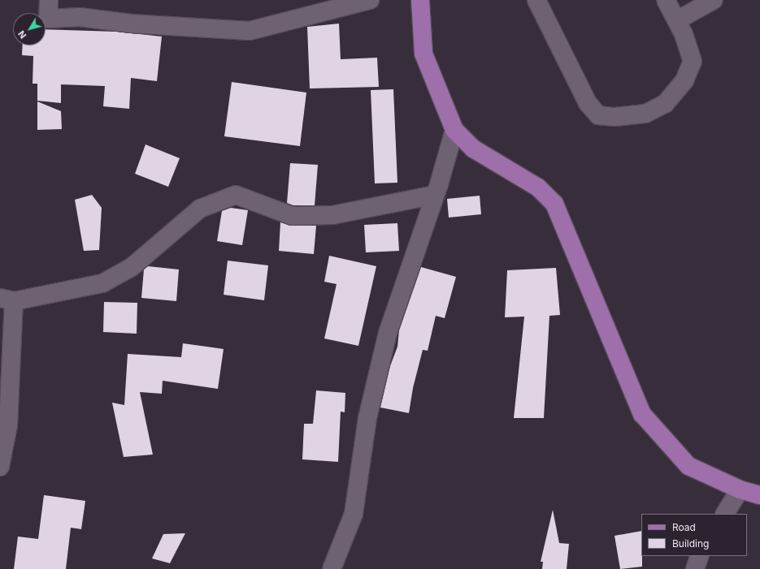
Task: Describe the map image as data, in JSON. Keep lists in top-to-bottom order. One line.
{"legend":["Road","Building"],"north":"bottom left"}
